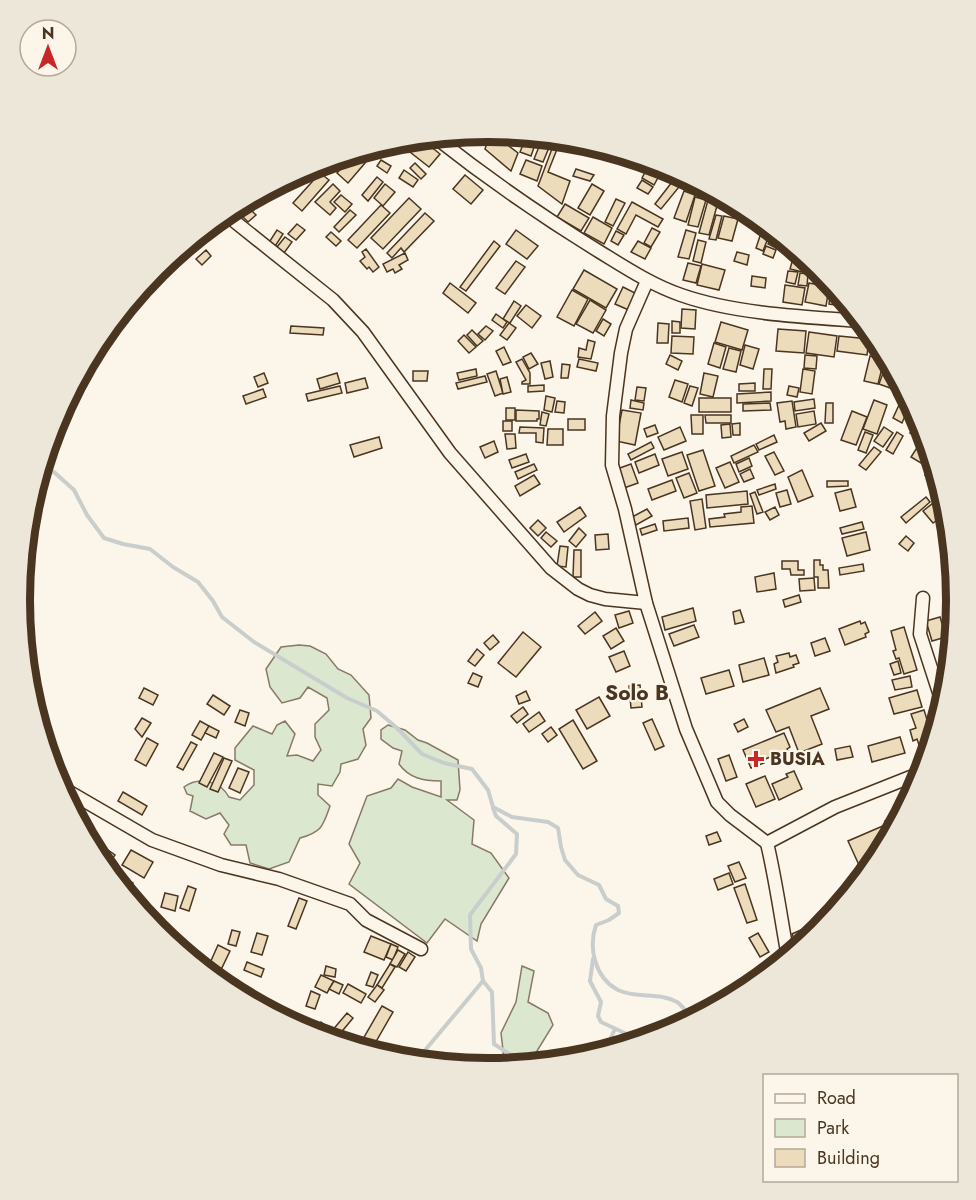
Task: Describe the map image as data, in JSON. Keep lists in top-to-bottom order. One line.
{"districts":["Solo B"],"places":{"health":["BUSIA"]},"legend":["Road","Park","Building"],"north":"top"}
